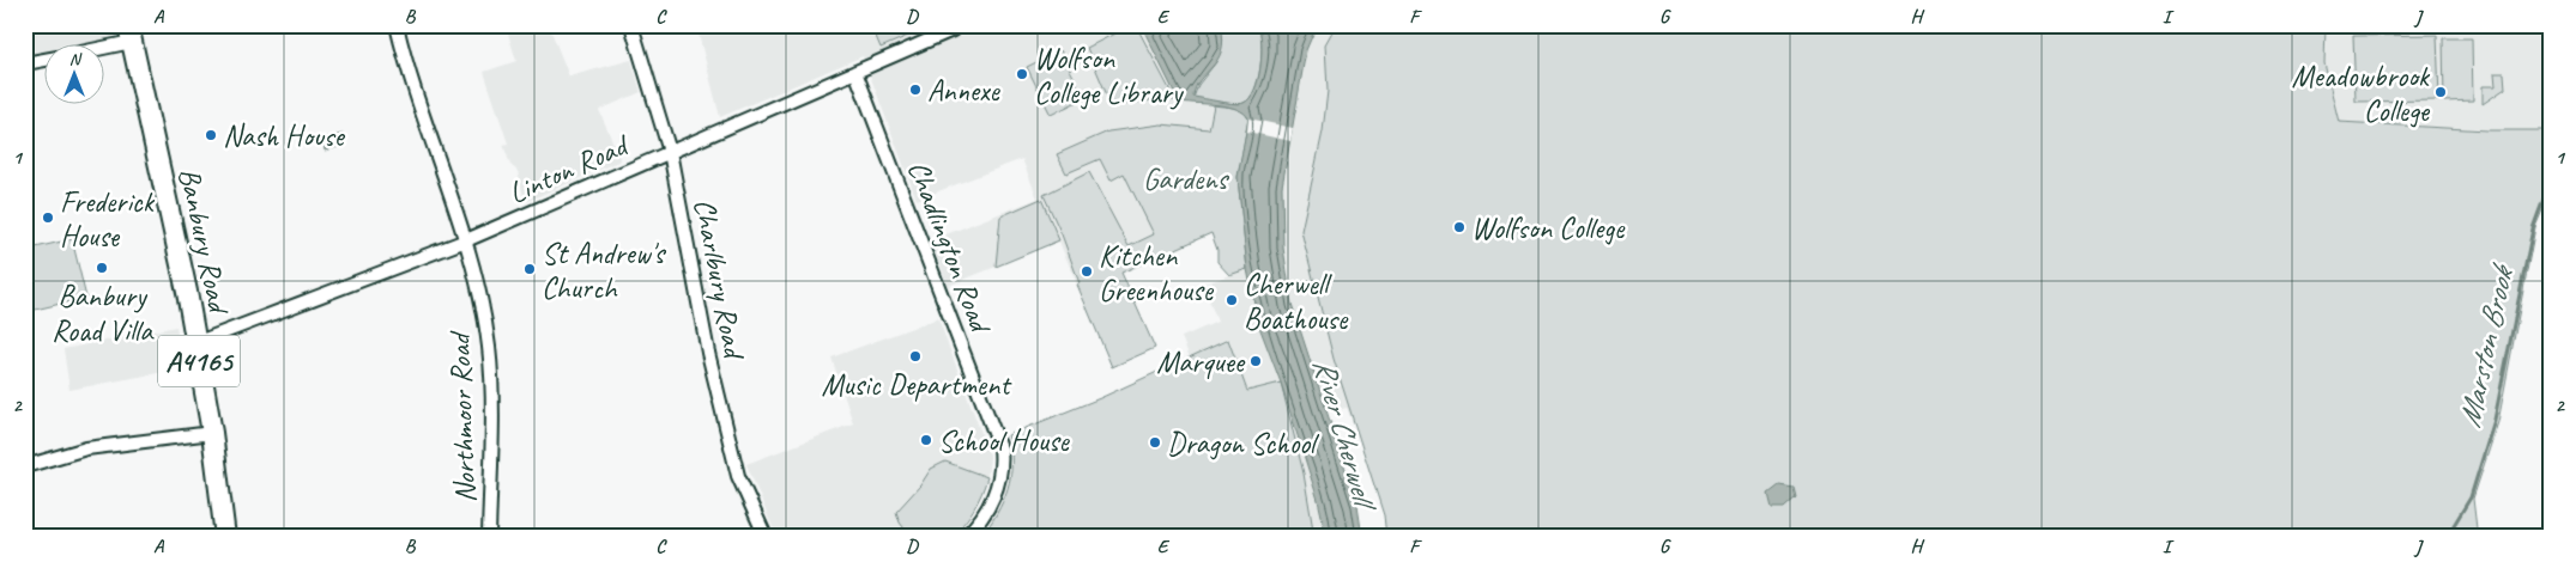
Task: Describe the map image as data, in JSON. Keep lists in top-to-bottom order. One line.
{"streets":{"main road":["Banbury Road","A4165"],"street":["Linton Road","Chadlington Road","Charlbury Road","Northmoor Road"]},"crossings":[["Linton Road","Banbury Road"],["Linton Road","Chadlington Road"],["Linton Road","Charlbury Road"],["Linton Road","Northmoor Road"]],"water":["Marston Brook","River Cherwell"],"parks":["Gardens"],"places":["Wolfson College Library","Annexe","Meadowbrook College","Nash House","Frederick House","Wolfson College","Banbury Road Villa","St Andrew's Church","Kitchen Greenhouse","Cherwell Boathouse","Music Department","Marquee","School House","Dragon School"],"north":"top","grid":{"columns":["A","B","C","D","E","F","G","H","I","J"],"rows":["1","2"]}}
